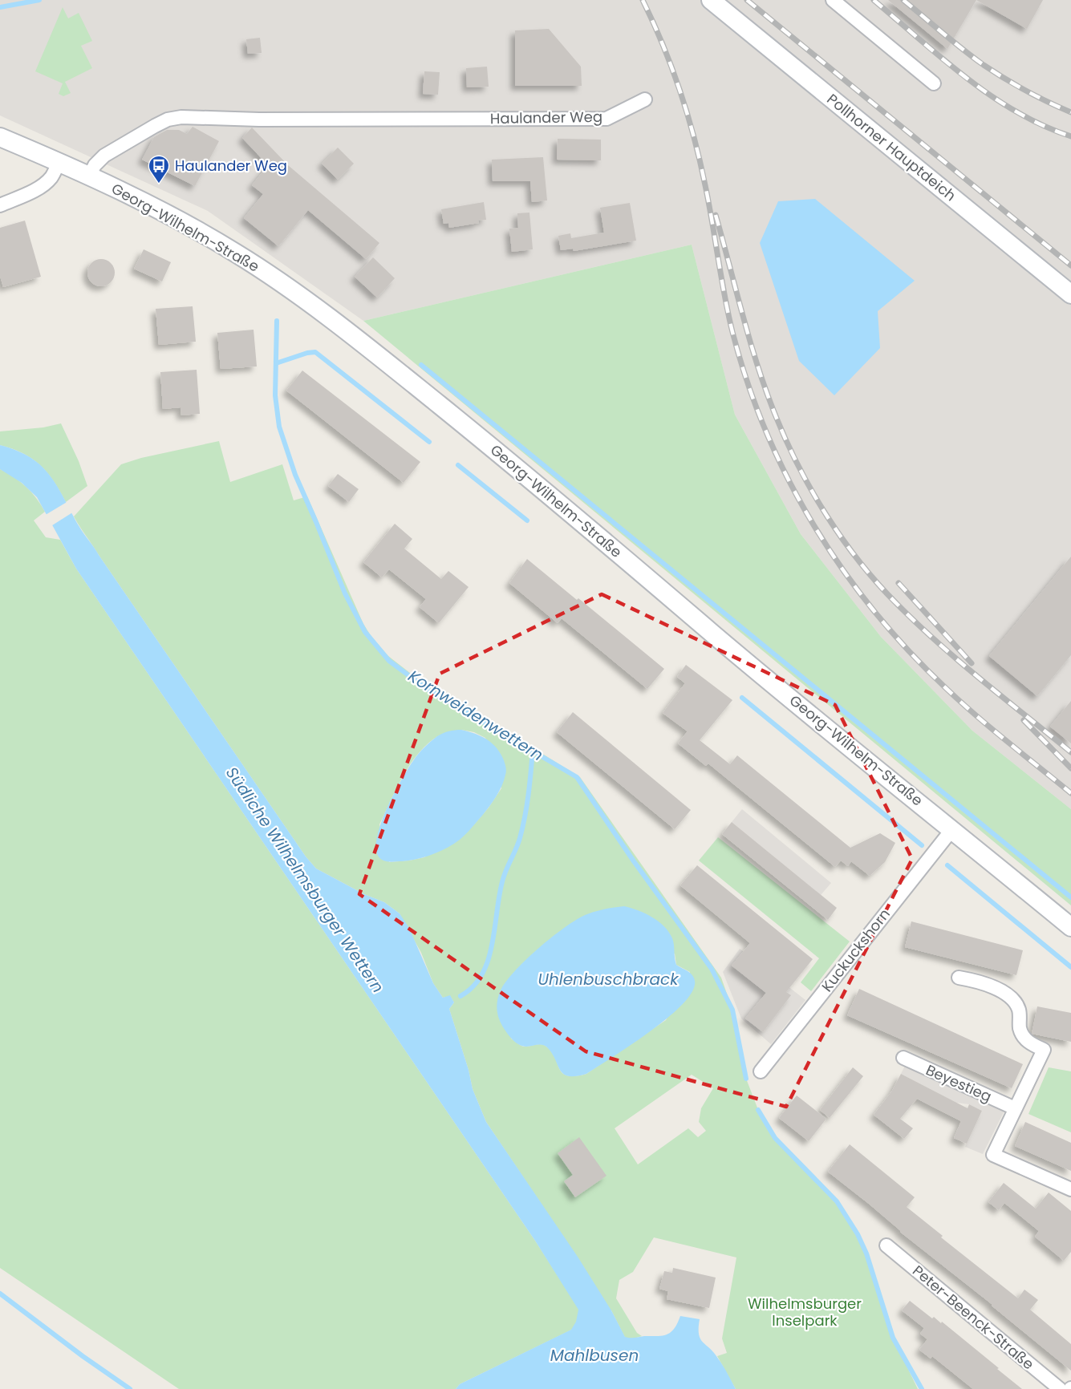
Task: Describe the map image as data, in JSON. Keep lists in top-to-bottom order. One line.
{"streets":{"main road":["Pollhorner Hauptdeich","Georg-Wilhelm-Straße"],"street":["Haulander Weg","Kuckuckshorn","Beyestieg","Peter-Beenck-Straße"]},"crossings":[["Haulander Weg","Georg-Wilhelm-Straße"],["Georg-Wilhelm-Straße","Kuckuckshorn"]],"water":["Kornweidenwettern","Südliche Wilhelmsburger Wettern","Uhlenbuschbrack","Mahlbusen"],"parks":["Wilhelmsburger Inselpark"],"places":{"bus stop":["Haulander Weg"]}}
